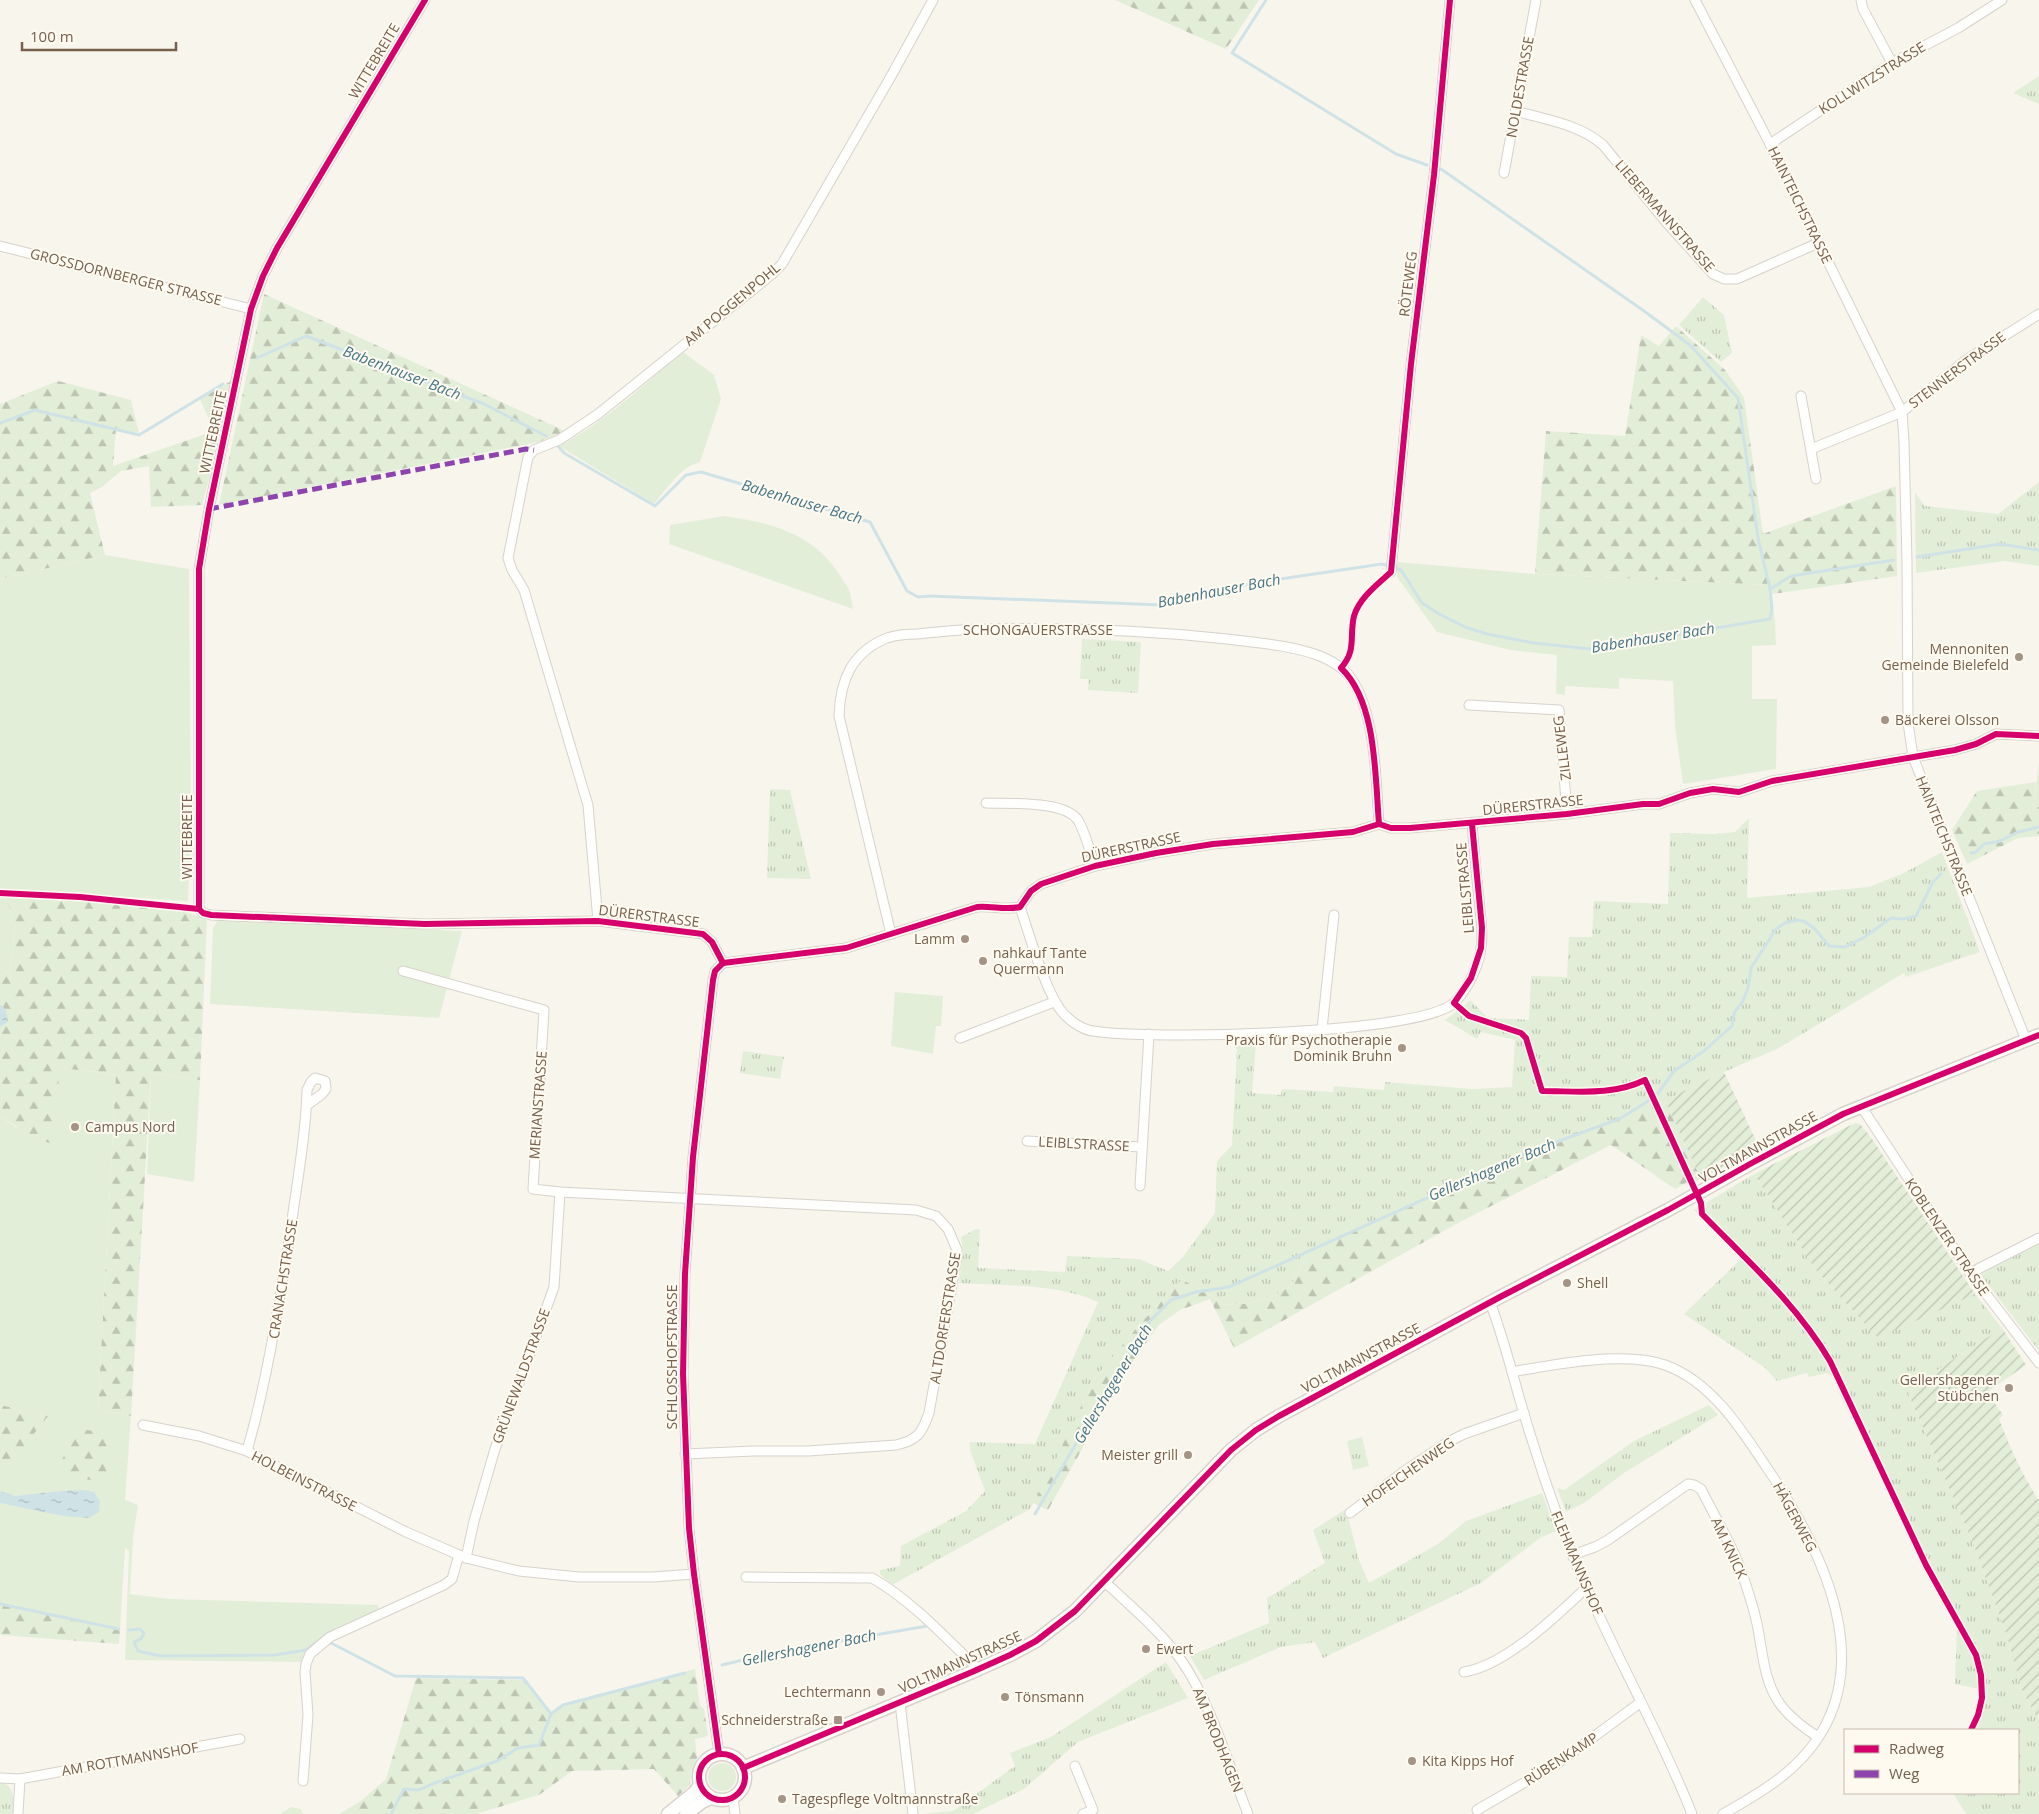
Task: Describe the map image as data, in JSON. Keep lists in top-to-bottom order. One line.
{"streets":{"street":["WITTEBREITE","KOLLWITZSTRASSE","NOLDESTRASSE","HAINTEICHSTRASSE","LIEBERMANNSTRASSE","GROSSDORNBERGER STRASSE","RÖTEWEG","AM POGGENPOHL","STENNERSTRASSE","SCHONGAUERSTRASSE","ZILLEWEG","DÜRERSTRASSE","LEIBLSTRASSE","MERIANSTRASSE","VOLTMANNSTRASSE","KOBLENZER STRASSE","CRANACHSTRASSE","ALTDORFERSTRASSE","SCHLOSSHOFSTRASSE","GRÜNEWALDSTRASSE","HOFEICHENWEG","HOLBEINSTRASSE","HÄGERWEG","AM KNICK","FLEHMANNSHOF","AM BRODHAGEN","AM ROTTMANNSHOF","RÜBENKAMP"]},"crossings":[["WITTEBREITE","GROSSDORNBERGER STRASSE"],["WITTEBREITE","DÜRERSTRASSE"],["KOLLWITZSTRASSE","HAINTEICHSTRASSE"],["NOLDESTRASSE","LIEBERMANNSTRASSE"],["HAINTEICHSTRASSE","LIEBERMANNSTRASSE"],["HAINTEICHSTRASSE","STENNERSTRASSE"],["HAINTEICHSTRASSE","DÜRERSTRASSE"],["HAINTEICHSTRASSE","VOLTMANNSTRASSE"],["AM POGGENPOHL","DÜRERSTRASSE"],["SCHONGAUERSTRASSE","DÜRERSTRASSE"],["ZILLEWEG","DÜRERSTRASSE"],["DÜRERSTRASSE","LEIBLSTRASSE"],["DÜRERSTRASSE","SCHLOSSHOFSTRASSE"],["MERIANSTRASSE","ALTDORFERSTRASSE"],["MERIANSTRASSE","SCHLOSSHOFSTRASSE"],["MERIANSTRASSE","GRÜNEWALDSTRASSE"],["VOLTMANNSTRASSE","KOBLENZER STRASSE"],["VOLTMANNSTRASSE","SCHLOSSHOFSTRASSE"],["VOLTMANNSTRASSE","FLEHMANNSHOF"],["VOLTMANNSTRASSE","AM BRODHAGEN"],["CRANACHSTRASSE","HOLBEINSTRASSE"],["ALTDORFERSTRASSE","SCHLOSSHOFSTRASSE"],["SCHLOSSHOFSTRASSE","HOLBEINSTRASSE"],["GRÜNEWALDSTRASSE","HOLBEINSTRASSE"],["HOFEICHENWEG","FLEHMANNSHOF"],["HÄGERWEG","AM KNICK"],["HÄGERWEG","FLEHMANNSHOF"],["AM KNICK","FLEHMANNSHOF"],["FLEHMANNSHOF","RÜBENKAMP"]],"water":["Babenhauser Bach","Gellershagener Bach"],"places":{"other":["Mennoniten Gemeinde Bielefeld","Bäckerei Olsson","Lamm","nahkauf Tante Quermann","Praxis für Psychotherapie Dominik Bruhn","Campus Nord","Shell","Gellershagener Stübchen","Meister grill","Ewert","Lechtermann","Tönsmann","Kita Kipps Hof","Tagespflege Voltmannstraße"],"transit":["Schneiderstraße"]},"legend":["Radweg","Weg"],"scale_bar":"100 m"}
